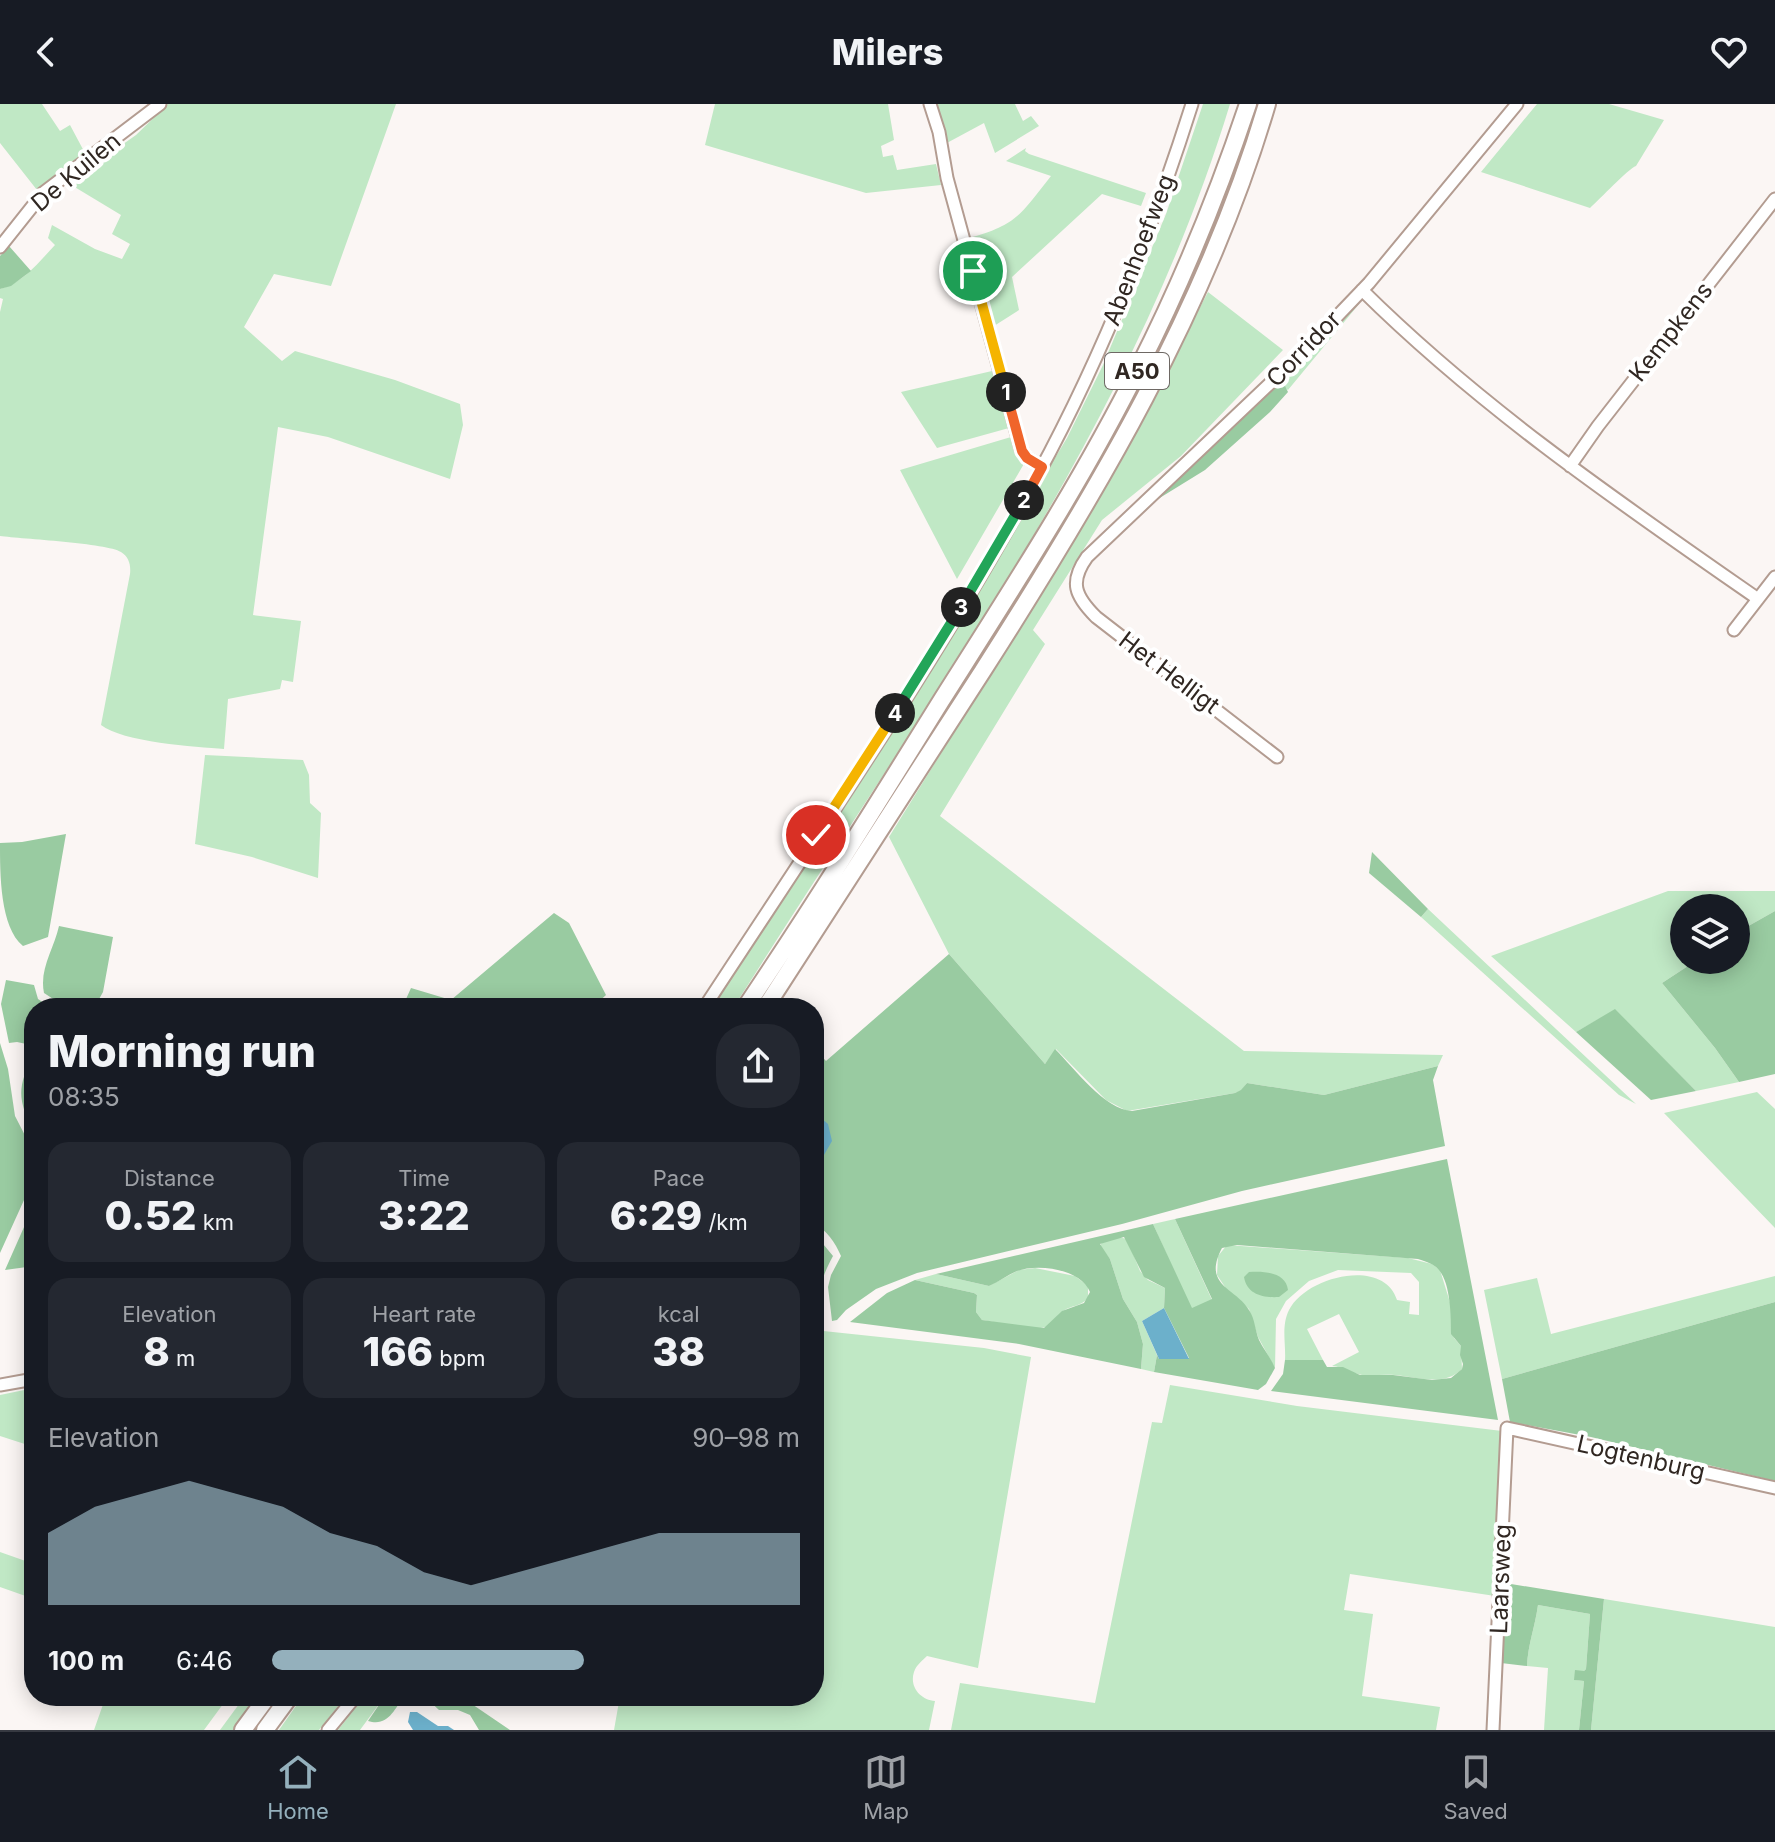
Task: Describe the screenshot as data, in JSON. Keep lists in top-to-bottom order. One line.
{"streets":{"highway":["A50"],"street":["De Kuilen","Abenhoefweg","Kempkens","Corridor","Het Helligt","Logtenburg","Laarsweg"]},"crossings":[["Corridor","Het Helligt"],["Logtenburg","Laarsweg"]],"page":{"header":"Milers","pins":["1","2","3","4"],"heading":["Morning run","08:35"],"stats":[["Distance","0.52 km"],["Time","3:22"],["Pace","6:29 /km"],["Elevation","8 m"],["Heart rate","166 bpm"],["kcal","38"]],"chart":["Elevation","90–98 m"],"list":[{"name":"100 m","note":"6:46"}],"tabs":["Home","Map","Saved"]}}
